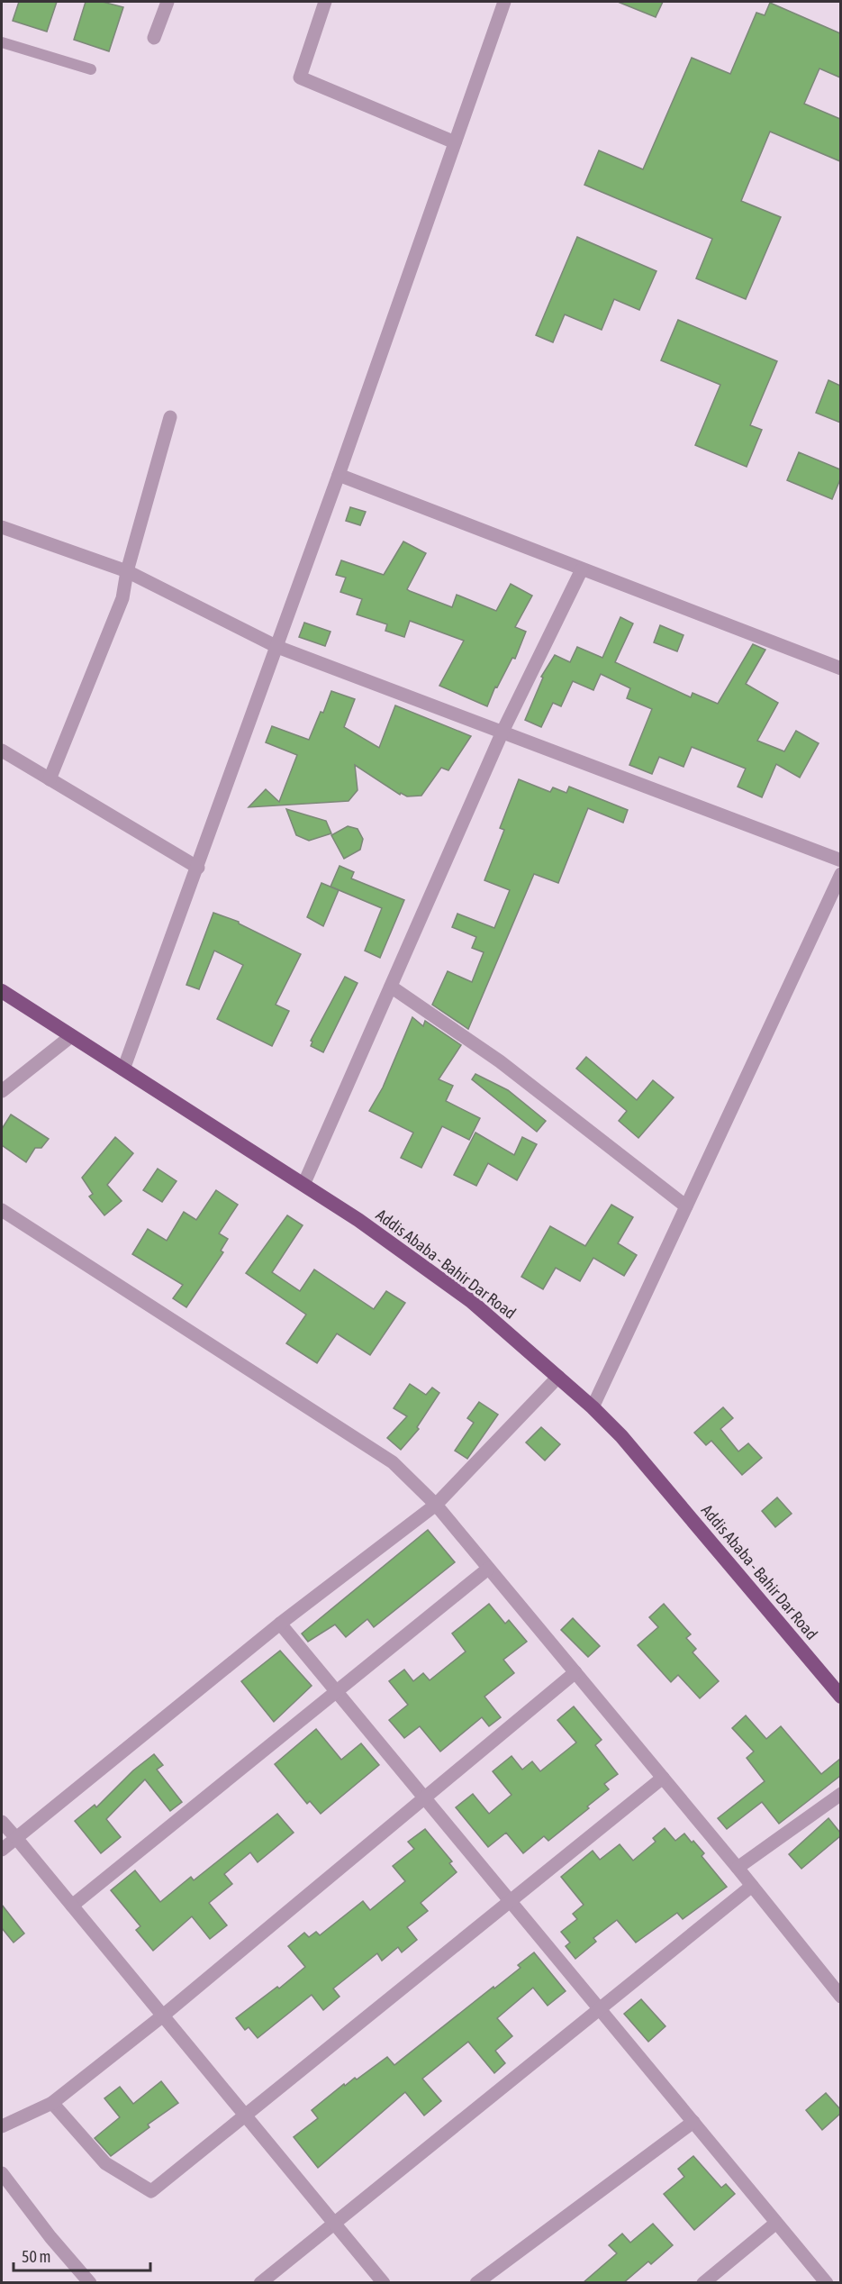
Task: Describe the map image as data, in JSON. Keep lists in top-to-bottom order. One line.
{"streets":{"highway":["Addis Ababa - Bahir Dar Road"]},"scale_bar":"50 m"}
